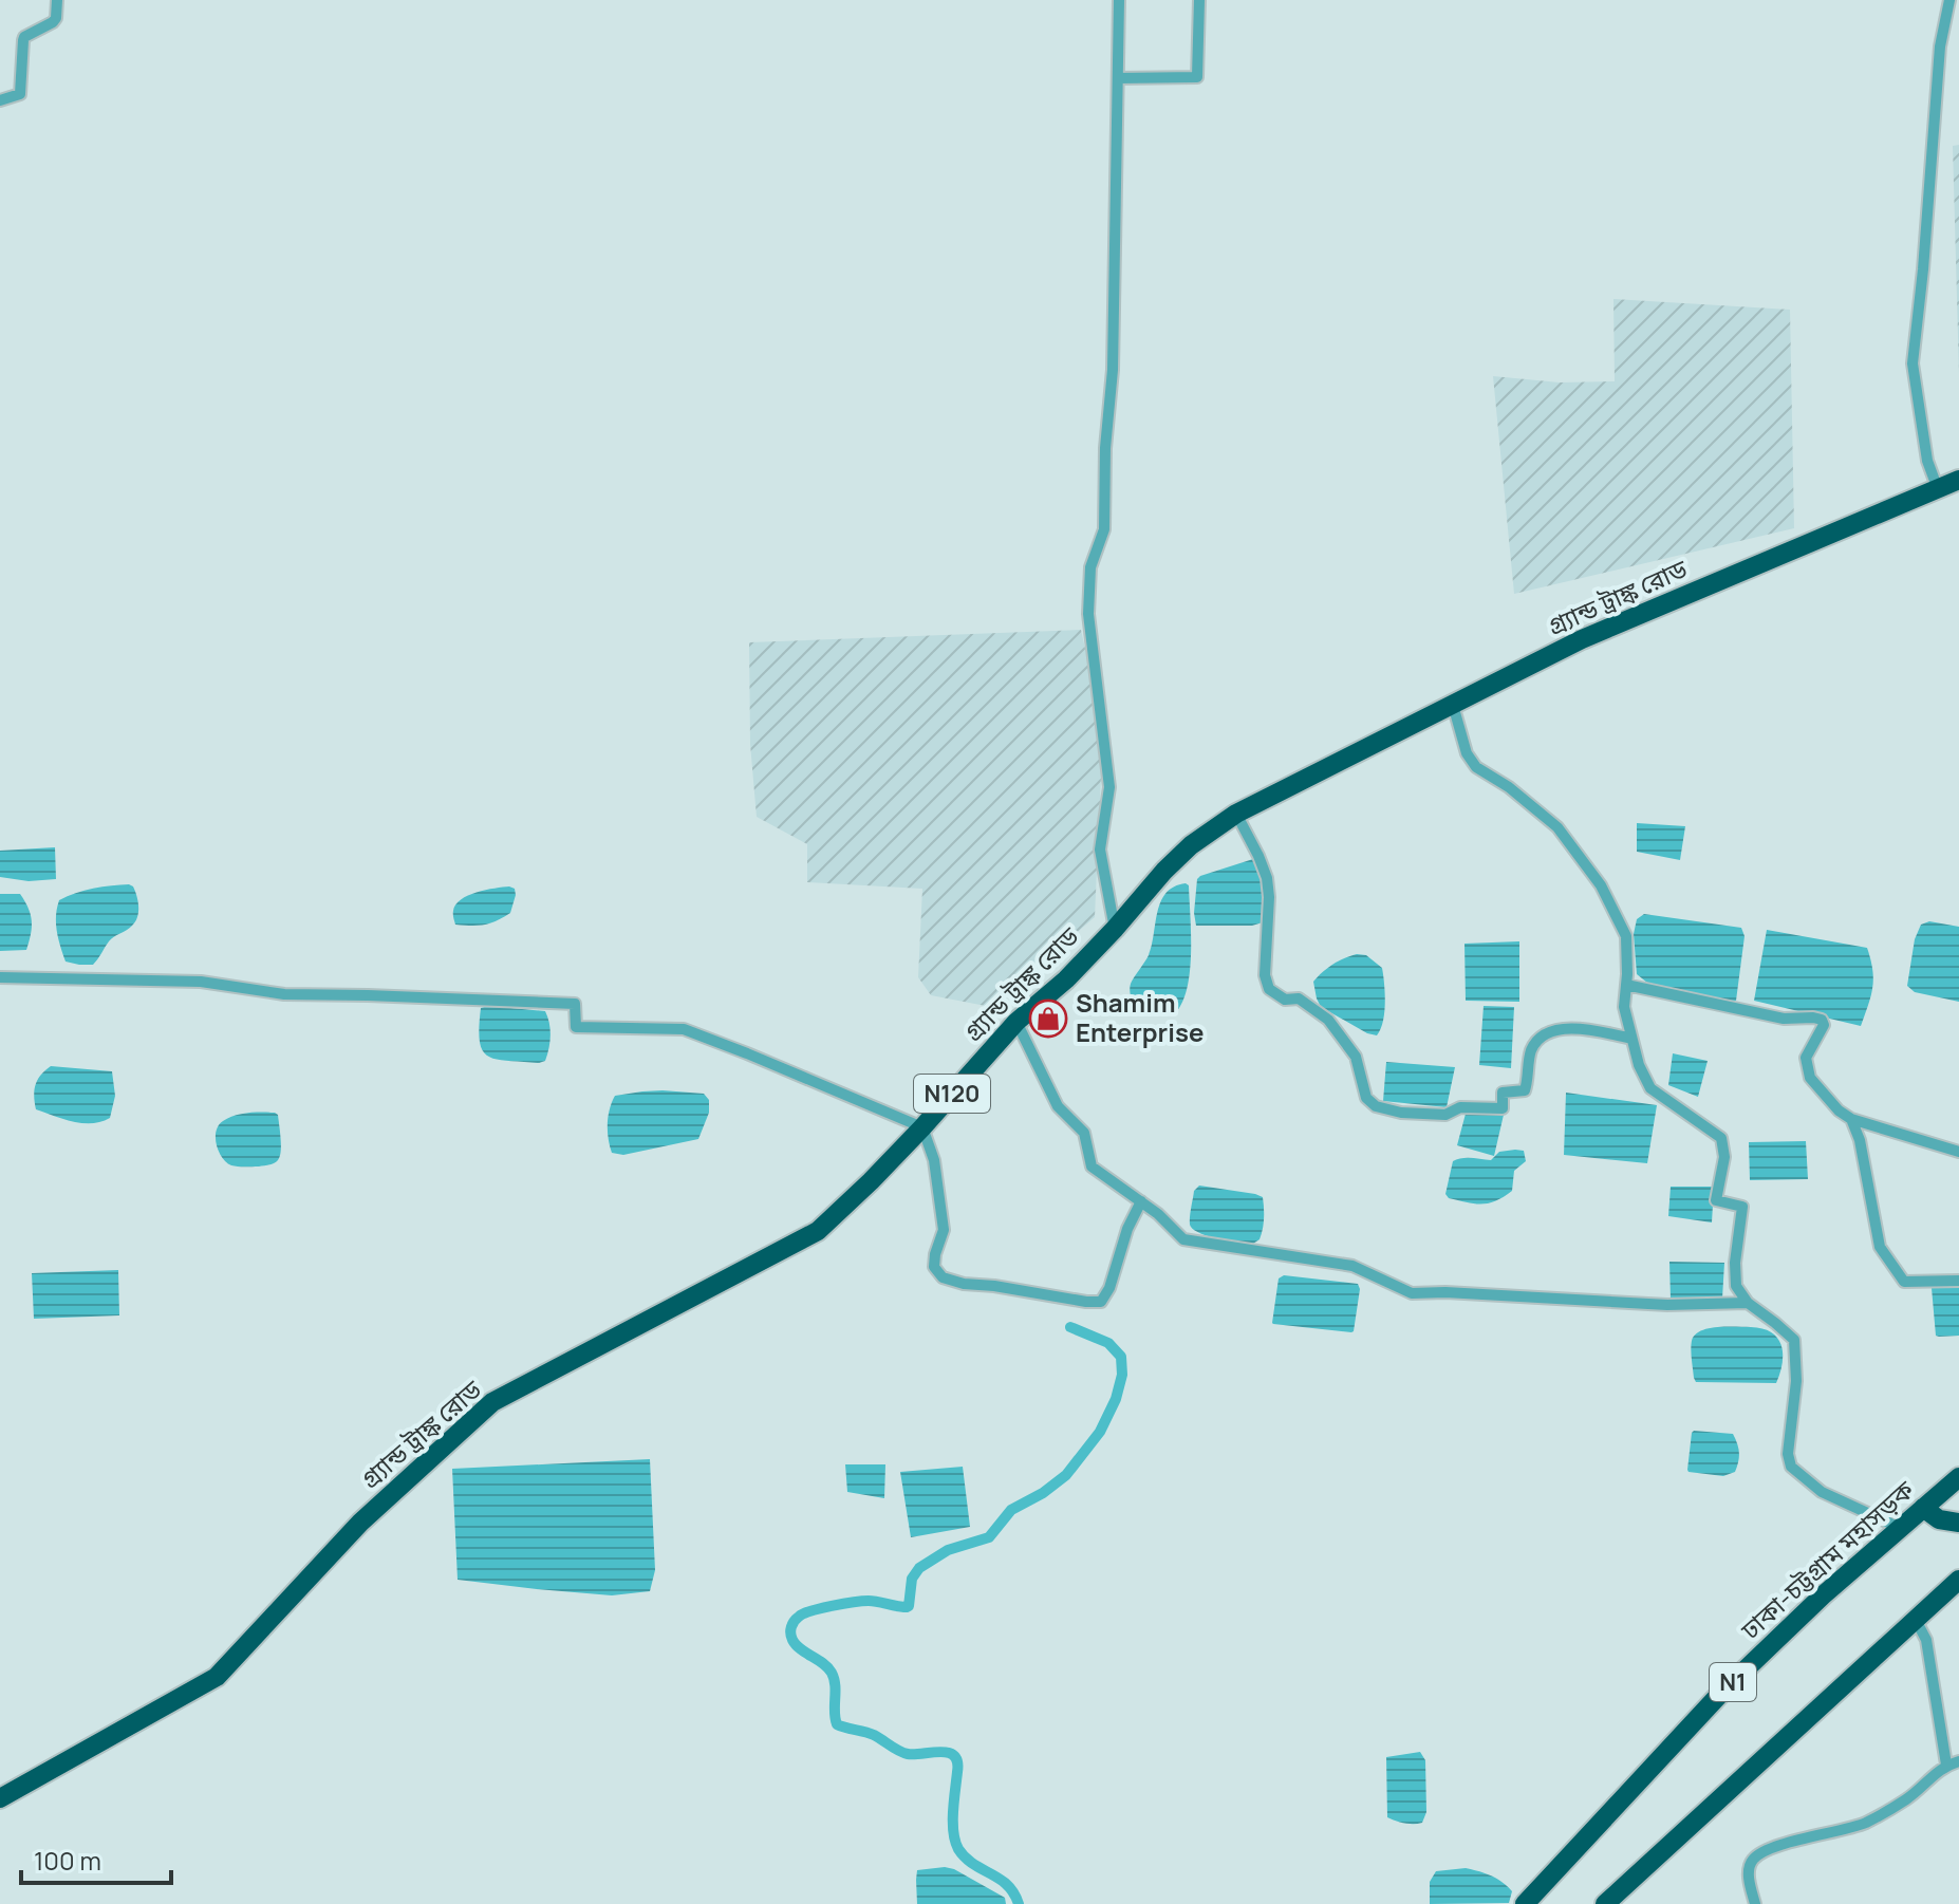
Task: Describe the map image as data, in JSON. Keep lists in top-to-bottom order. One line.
{"streets":{"highway":["গ্র্যান্ড ট্রাঙ্ক রোড","N120","ঢাকা-চট্টগ্রাম মহাসড়ক","N1"]},"places":{"shop":["Shamim Enterprise"]},"scale_bar":"100 m"}
